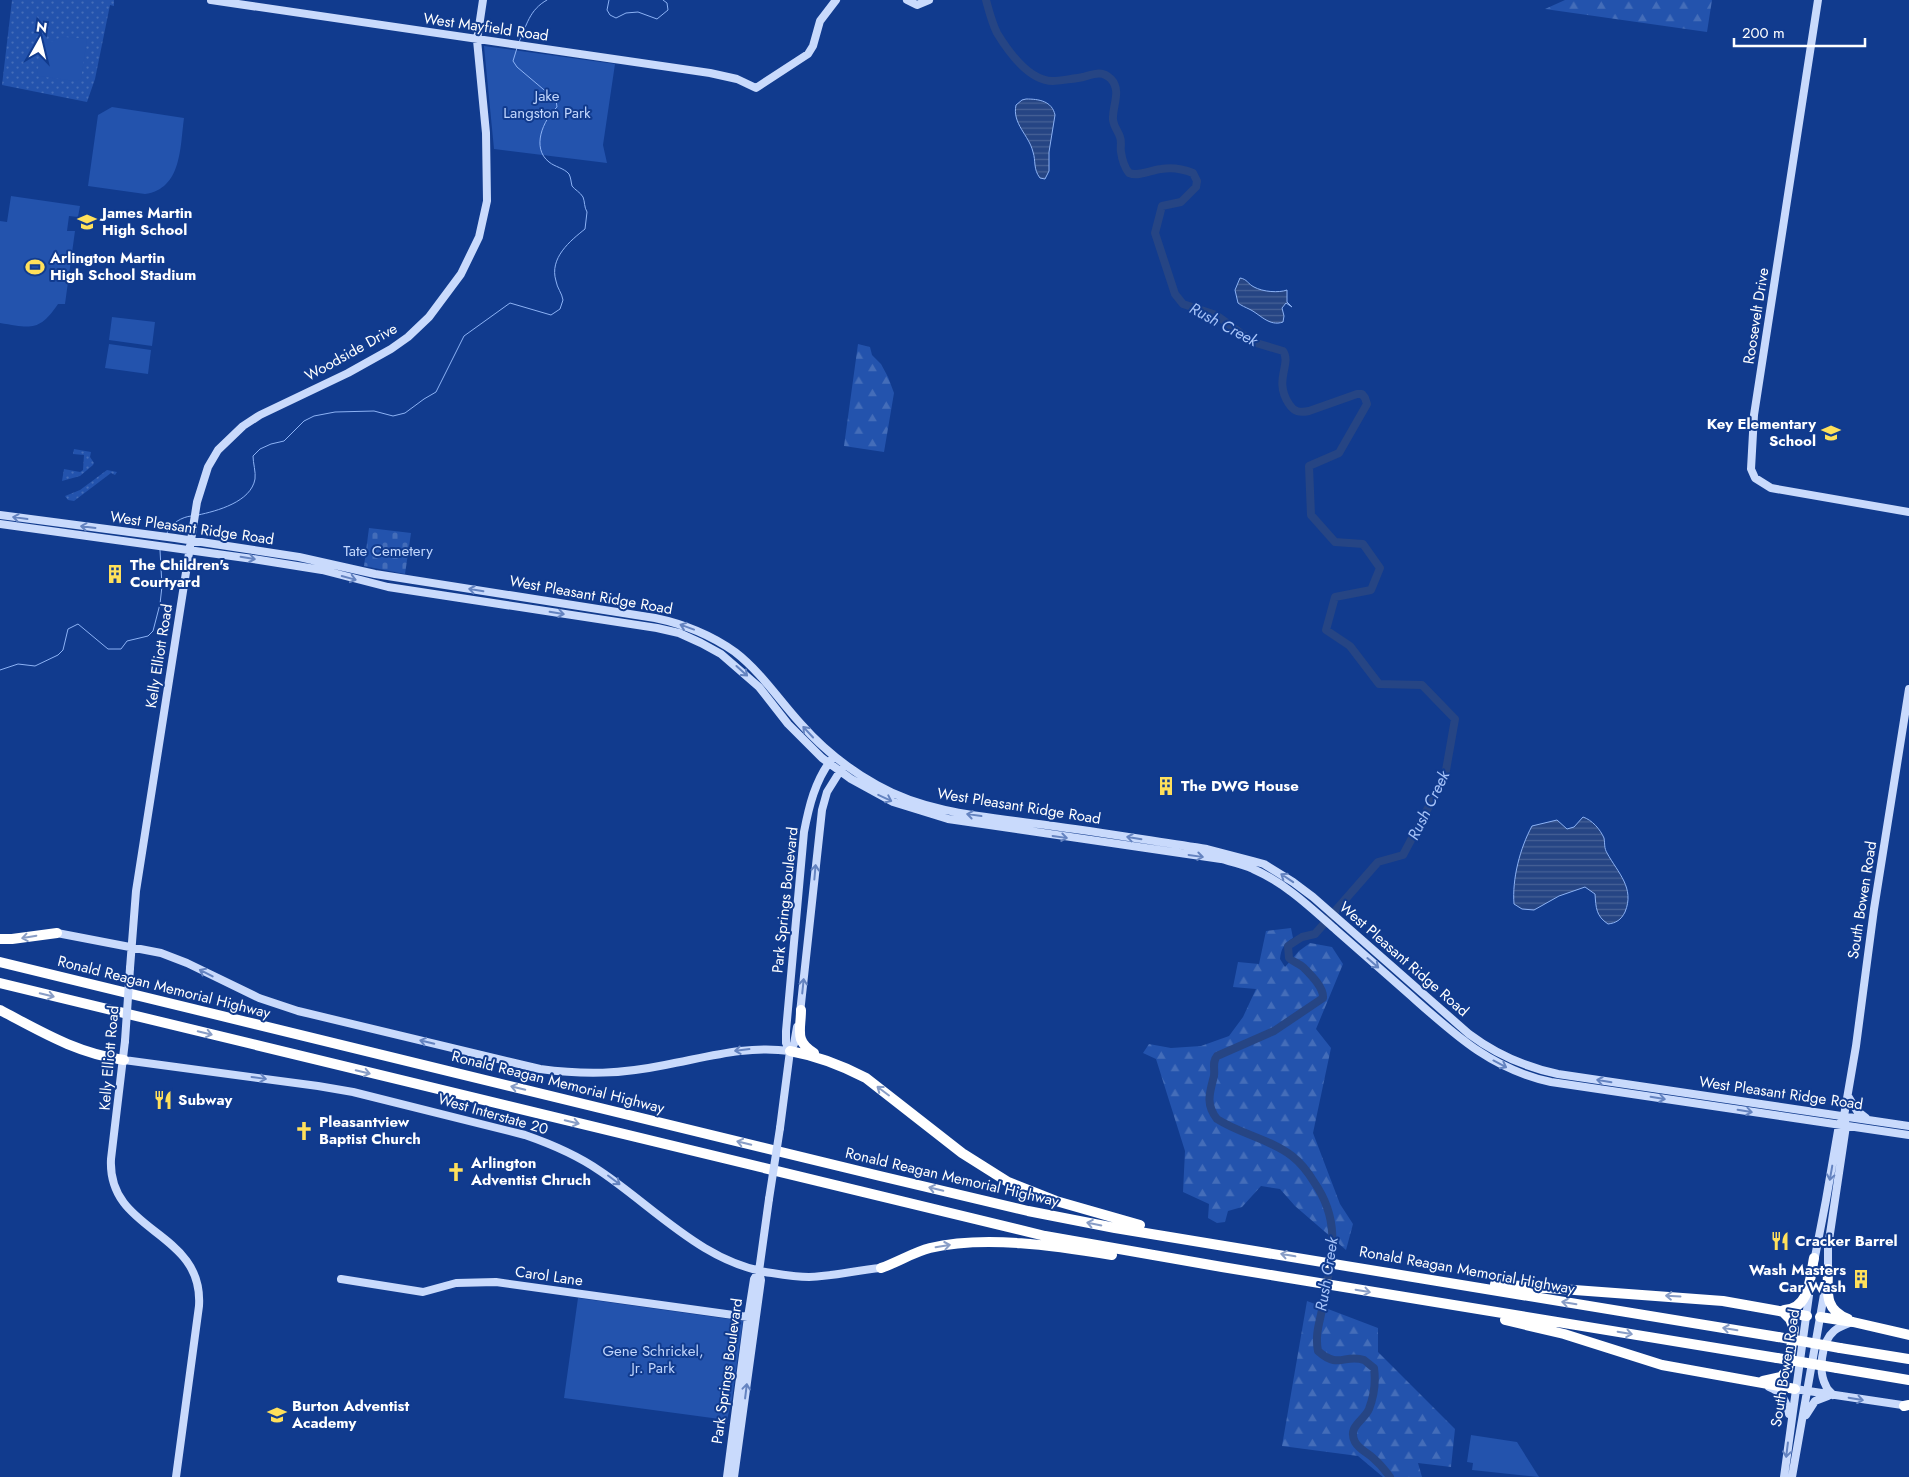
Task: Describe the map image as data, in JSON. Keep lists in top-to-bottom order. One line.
{"streets":{"highway":["Ronald Reagan Memorial Highway"],"main road":["West Mayfield Road","Roosevelt Drive","Woodside Drive","West Pleasant Ridge Road","Kelly Elliott Road","Park Springs Boulevard","South Bowen Road","West Interstate 20","Carol Lane"]},"crossings":[["West Mayfield Road","Woodside Drive"],["Woodside Drive","West Pleasant Ridge Road"],["Woodside Drive","Kelly Elliott Road"],["West Pleasant Ridge Road","Kelly Elliott Road"],["West Pleasant Ridge Road","Park Springs Boulevard"],["West Pleasant Ridge Road","South Bowen Road"],["Kelly Elliott Road","West Interstate 20"],["Park Springs Boulevard","West Interstate 20"],["Park Springs Boulevard","Carol Lane"]],"one_way":["West Interstate 20"],"water":["Rush Creek"],"parks":["Jake Langston Park","Tate Cemetery","Gene Schrickel, Jr. Park"],"places":{"school or university":["James Martin High School","Key Elementary School","Burton Adventist Academy"],"sports":["Arlington Martin High School Stadium"],"building":["The Children's Courtyard","The DWG House","Wash Masters Car Wash"],"restaurant":["Subway","Cracker Barrel"],"church":["Pleasantview Baptist Church","Arlington Adventist Chruch"]},"scale_bar":"200 m","north":"top"}
